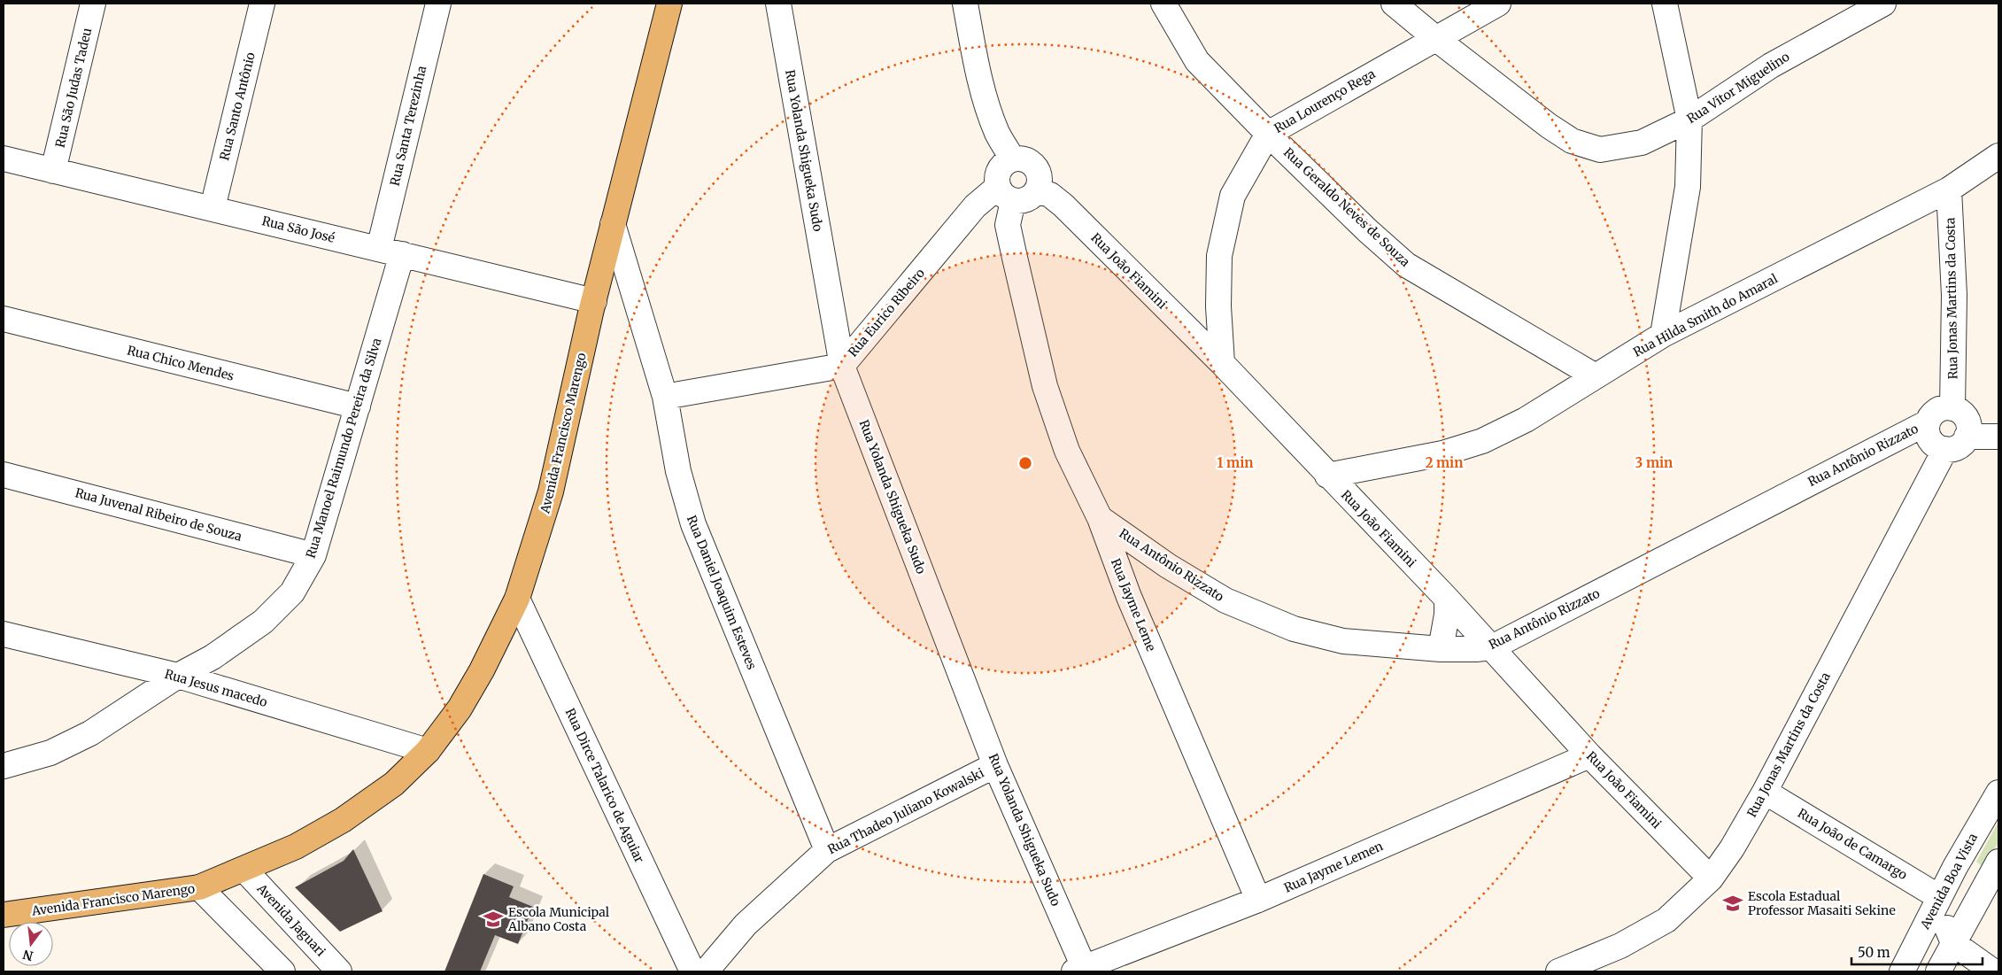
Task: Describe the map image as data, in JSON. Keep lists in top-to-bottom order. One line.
{"streets":{"main road":["Avenida Francisco Marengo"],"street":["Rua São Judas Tadeu","Rua Vitor Miguelino","Rua Lourenço Rega","Rua Santo Antônio","Rua Santa Terezinha","Rua Yolanda Shigueka Sudo","Rua Geraldo Neves de Souza","Rua São José","Rua João Fiamini","Rua Jonas Martins da Costa","Rua Eurico Ribeiro","Rua Hilda Smith do Amaral","Rua Chico Mendes","Rua Manoel Raimundo Pereira da Silva","Rua Antônio Rizzato","Rua Juvenal Ribeiro de Souza","Rua Daniel Joaquim Esteves","Rua Jayme Leme","Rua Jesus macedo","Rua Dirce Talarico de Aguiar","Rua Thadeo Juliano Kowalski","Rua João de Camargo","Rua Jayme Lemen","Avenida Boa Vista","Avenida Jaguari"]},"crossings":[["Rua São Judas Tadeu","Rua São José"],["Rua Vitor Miguelino","Rua Lourenço Rega"],["Rua Lourenço Rega","Rua Geraldo Neves de Souza"],["Rua Lourenço Rega","Rua João Fiamini"],["Rua Santo Antônio","Rua São José"],["Rua Santa Terezinha","Rua São José"],["Rua Santa Terezinha","Rua Manoel Raimundo Pereira da Silva"],["Rua Yolanda Shigueka Sudo","Rua Eurico Ribeiro"],["Rua Yolanda Shigueka Sudo","Rua Thadeo Juliano Kowalski"],["Rua Yolanda Shigueka Sudo","Rua Jayme Lemen"],["Rua Geraldo Neves de Souza","Rua Hilda Smith do Amaral"],["Rua São José","Avenida Francisco Marengo"],["Rua São José","Rua Manoel Raimundo Pereira da Silva"],["Rua João Fiamini","Rua Jonas Martins da Costa"],["Rua João Fiamini","Rua Eurico Ribeiro"],["Rua João Fiamini","Rua Hilda Smith do Amaral"],["Rua João Fiamini","Rua Antônio Rizzato"],["Rua João Fiamini","Rua Jayme Leme"],["Rua João Fiamini","Rua Jayme Lemen"],["Rua Jonas Martins da Costa","Rua Hilda Smith do Amaral"],["Rua Jonas Martins da Costa","Rua Antônio Rizzato"],["Rua Jonas Martins da Costa","Rua João de Camargo"],["Rua Eurico Ribeiro","Rua Daniel Joaquim Esteves"],["Rua Eurico Ribeiro","Rua Jayme Leme"],["Rua Chico Mendes","Rua Manoel Raimundo Pereira da Silva"],["Avenida Francisco Marengo","Rua Daniel Joaquim Esteves"],["Avenida Francisco Marengo","Rua Jesus macedo"],["Avenida Francisco Marengo","Rua Dirce Talarico de Aguiar"],["Avenida Francisco Marengo","Avenida Jaguari"],["Rua Manoel Raimundo Pereira da Silva","Rua Juvenal Ribeiro de Souza"],["Rua Manoel Raimundo Pereira da Silva","Rua Jesus macedo"],["Rua Antônio Rizzato","Rua Jayme Leme"],["Rua Daniel Joaquim Esteves","Rua Thadeo Juliano Kowalski"],["Rua Jayme Leme","Rua Jayme Lemen"],["Rua João de Camargo","Avenida Boa Vista"]],"places":{"school or university":["Escola Estadual Professor Masaiti Sekine","Escola Municipal Albano Costa"]},"scale_bar":"50 m","north":"bottom","rings":["1 min","2 min","3 min"]}
